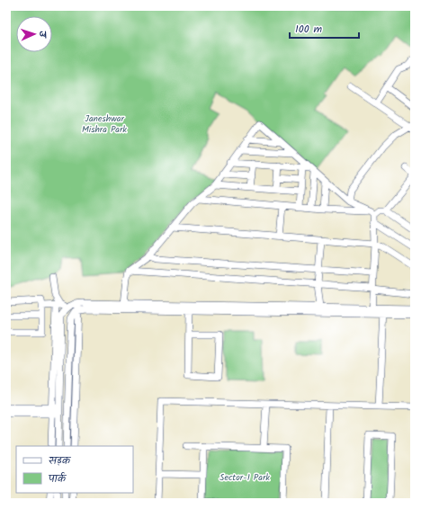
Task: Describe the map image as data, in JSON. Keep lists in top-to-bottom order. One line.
{"parks":["Janeshwar Mishra Park","Sector-1 Park"],"legend":["सड़क","पार्क"],"scale_bar":"100 m","north":"right"}
